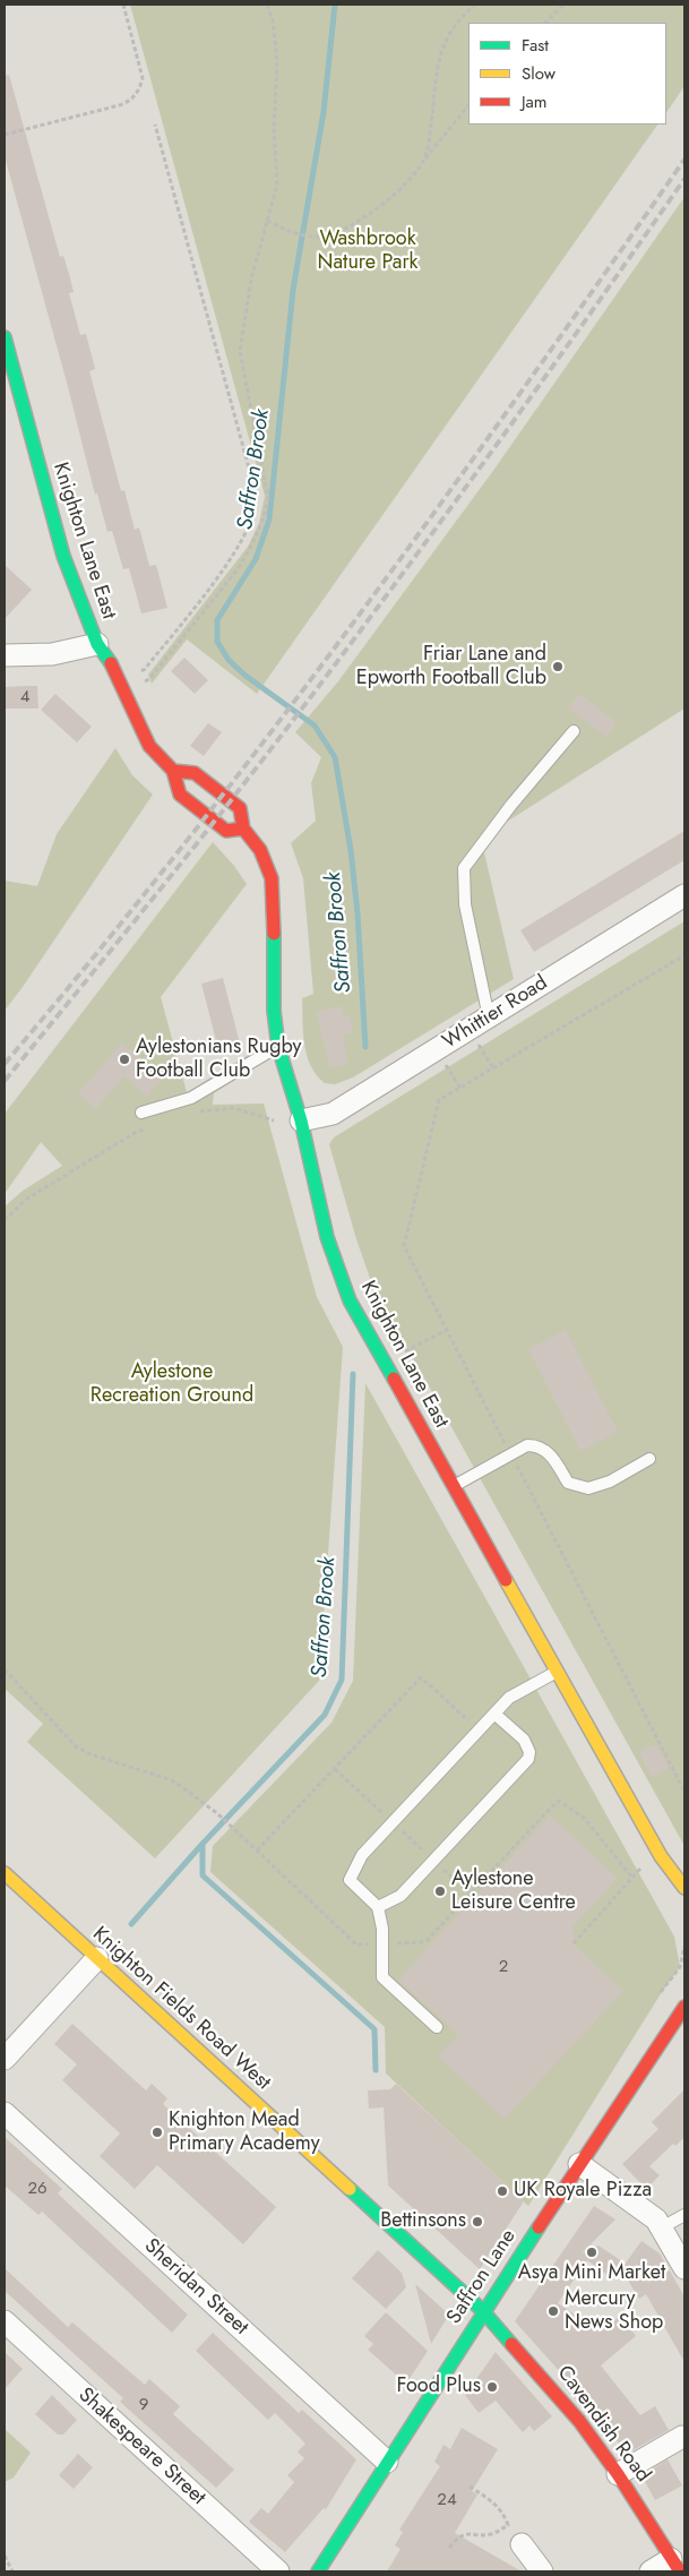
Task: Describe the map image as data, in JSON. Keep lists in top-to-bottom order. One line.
{"streets":{"street":["Knighton Lane East","Whittier Road","Knighton Fields Road West","Saffron Lane","Sheridan Street","Cavendish Road","Shakespeare Street"]},"crossings":[["Knighton Lane East","Whittier Road"],["Knighton Fields Road West","Saffron Lane"],["Knighton Fields Road West","Cavendish Road"],["Saffron Lane","Sheridan Street"],["Saffron Lane","Cavendish Road"]],"water":["Saffron Brook"],"parks":["Washbrook Nature Park","Aylestone Recreation Ground"],"places":["Friar Lane and Epworth Football Club","Aylestonians Rugby Football Club","Aylestone Leisure Centre","Knighton Mead Primary Academy","UK Royale Pizza","Bettinsons","Asya Mini Market","Mercury News Shop","Food Plus"],"house_numbers":["4","2","26","9","24"],"legend":["Fast","Slow","Jam"]}
